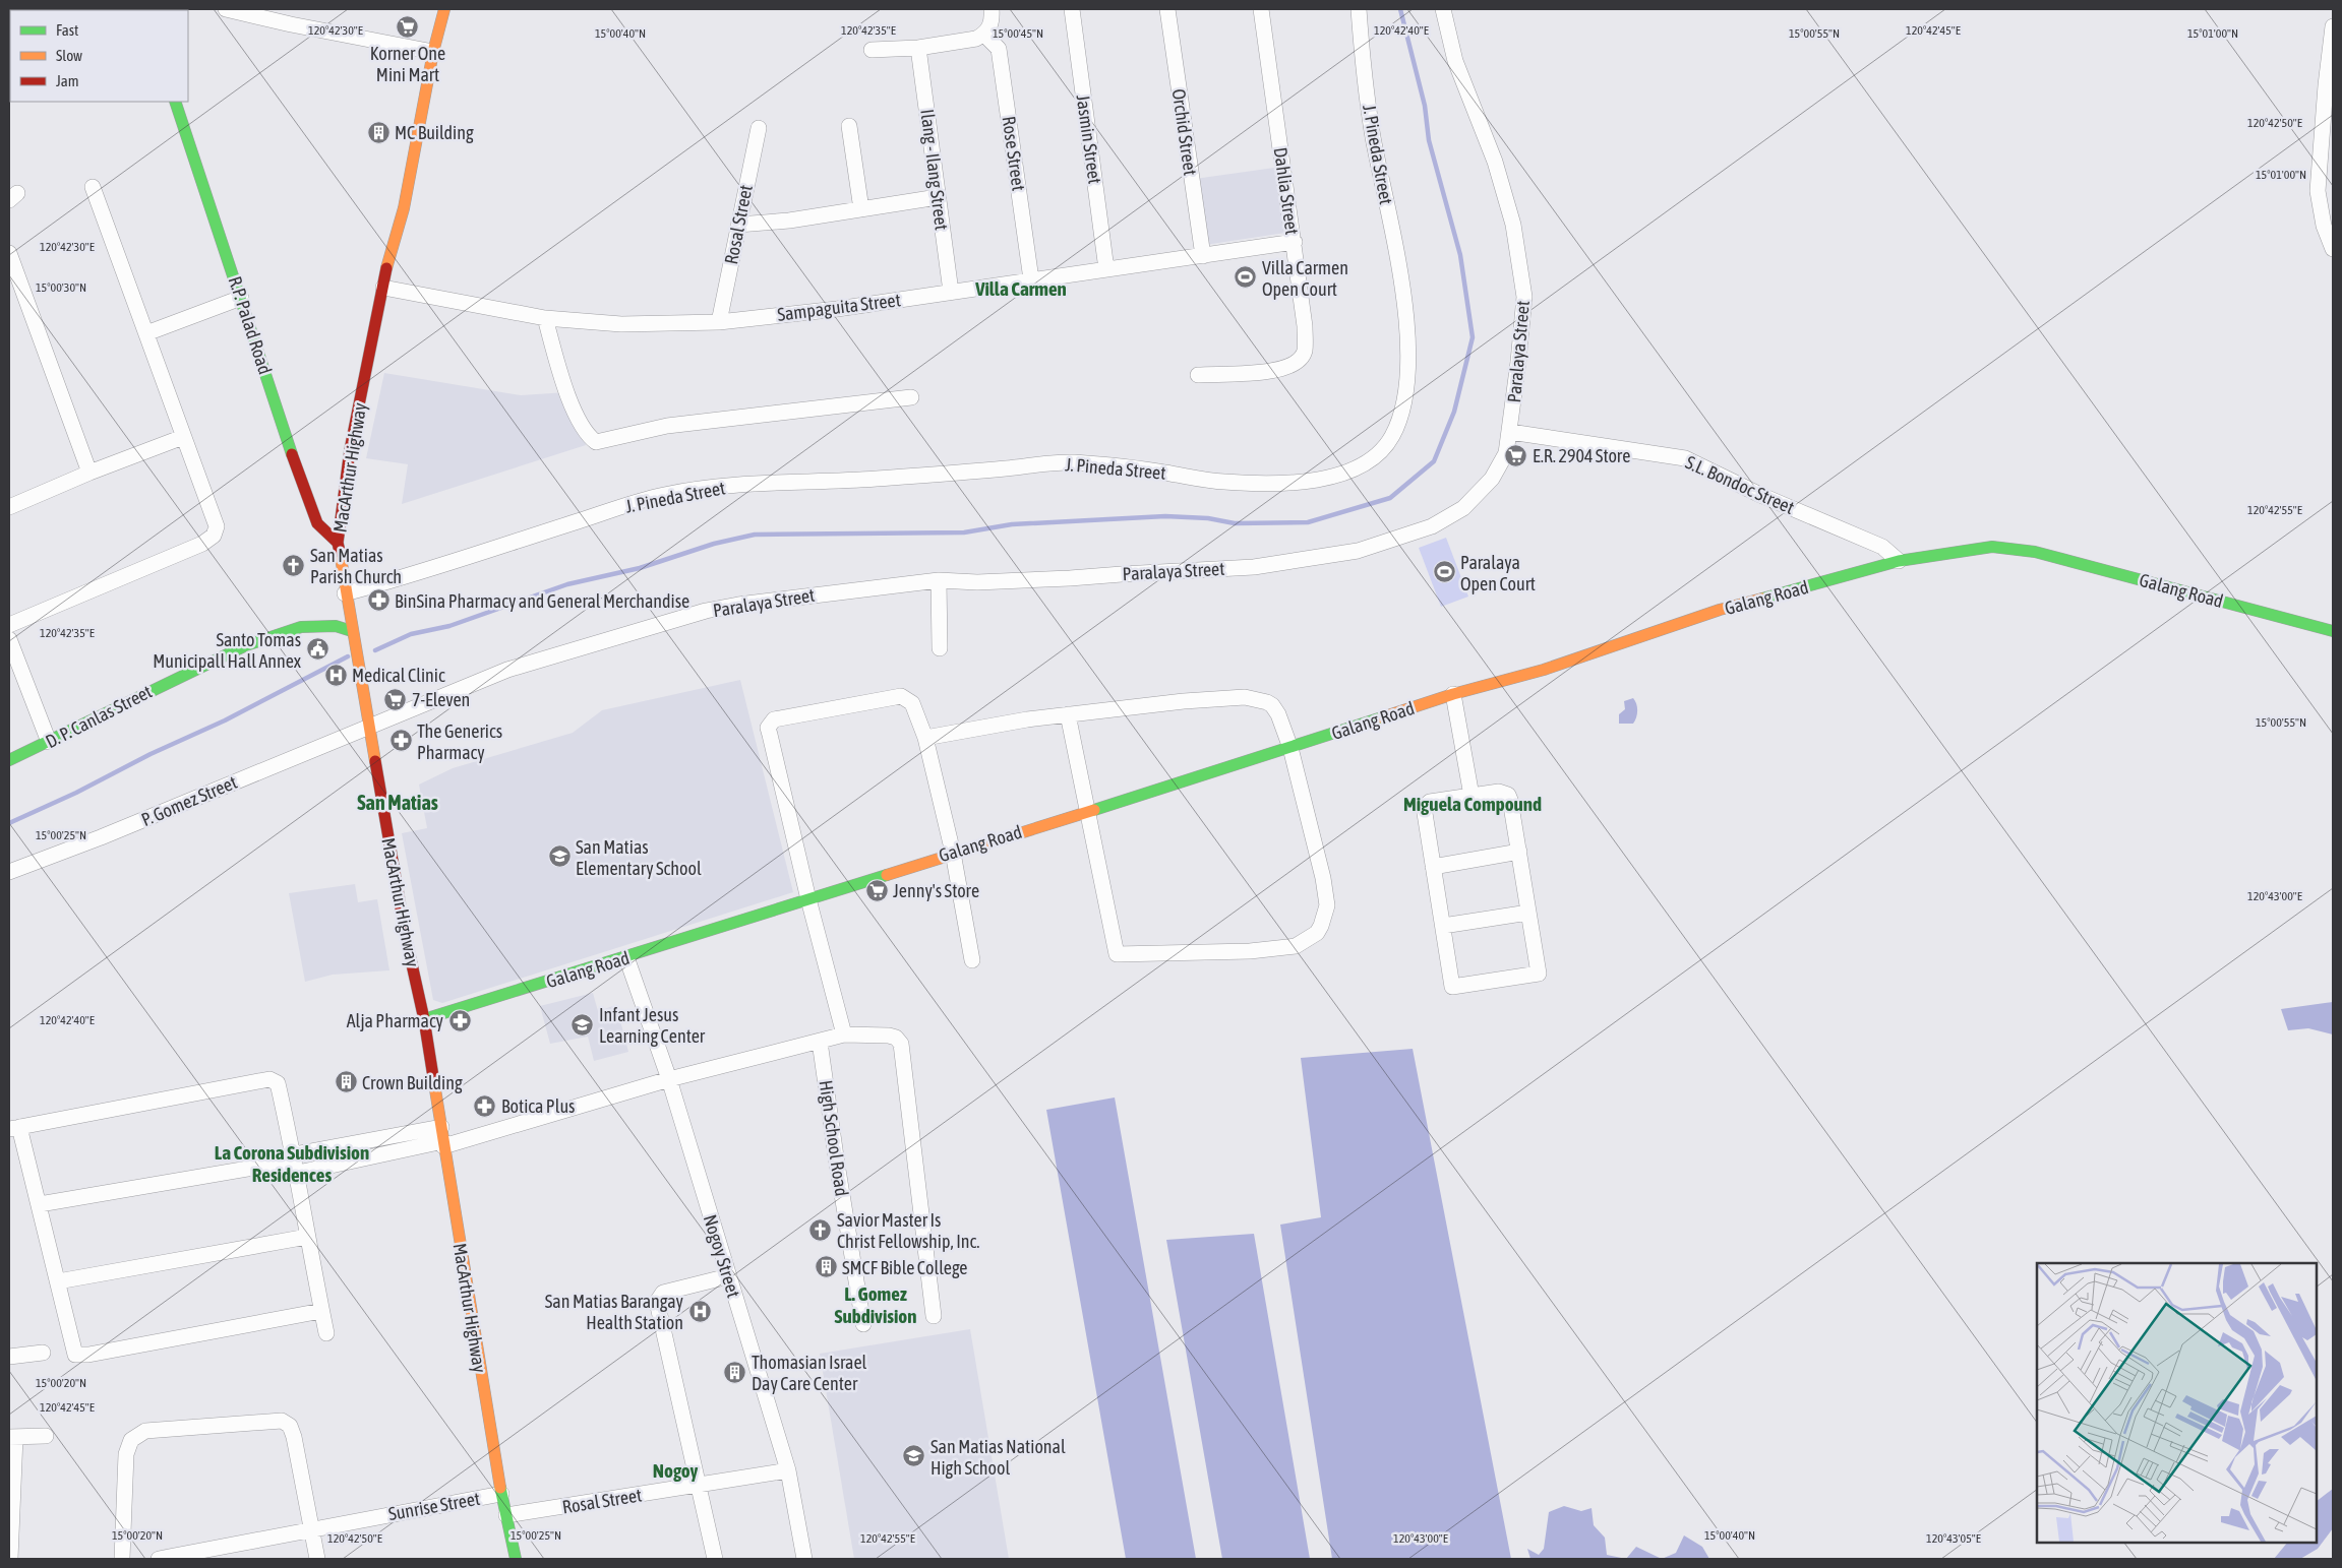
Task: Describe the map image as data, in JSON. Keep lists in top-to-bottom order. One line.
{"streets":{"main road":["R.P. Palad Road","MacArthur Highway","Galang Road","D. P. Canlas Street"],"street":["Orchid Street","Jasmin Street","Rose Street","J. Pineda Street","Ilang - Ilang Street","Dahlia Street","Rosal Street","Sampaguita Street","Paralaya Street","S.L. Bondoc Street","P. Gomez Street","High School Road","Nogoy Street","Sunrise Street"]},"crossings":[["Orchid Street","Sampaguita Street"],["Jasmin Street","Sampaguita Street"],["Rose Street","Sampaguita Street"],["J. Pineda Street","MacArthur Highway"],["Ilang - Ilang Street","Sampaguita Street"],["Dahlia Street","Sampaguita Street"],["Rosal Street","Sampaguita Street"],["Rosal Street","MacArthur Highway"],["Rosal Street","Nogoy Street"],["Sampaguita Street","MacArthur Highway"],["R.P. Palad Road","MacArthur Highway"],["Paralaya Street","MacArthur Highway"],["Paralaya Street","S.L. Bondoc Street"],["Paralaya Street","P. Gomez Street"],["MacArthur Highway","Galang Road"],["MacArthur Highway","D. P. Canlas Street"],["MacArthur Highway","P. Gomez Street"],["MacArthur Highway","Sunrise Street"],["S.L. Bondoc Street","Galang Road"],["Galang Road","Nogoy Street"]],"districts":["Villa Carmen","San Matias","Miguela Compound","La Corona Subdivision Residences","L. Gomez Subdivision","Nogoy"],"places":{"supermarket":["Korner One Mini Mart","E.R. 2904 Store","7-Eleven","Jenny's Store"],"building":["MC Building","Crown Building","SMCF Bible College","Thomasian Israel Day Care Center"],"sports":["Villa Carmen Open Court","Paralaya Open Court"],"church":["San Matias Parish Church","Savior Master Is Christ Fellowship, Inc."],"pharmacy":["BinSina Pharmacy and General Merchandise","The Generics Pharmacy","Alja Pharmacy","Botica Plus"],"public building":["Santo Tomas Municipall Hall Annex"],"hospital":["Medical Clinic","San Matias Barangay Health Station"],"school or university":["San Matias Elementary School","Infant Jesus Learning Center","San Matias National High School"]},"legend":["Fast","Slow","Jam"],"coordinates":["120°42'30\"E","120°42'35\"E","120°42'40\"E","120°42'45\"E","15°00'40\"N","15°00'45\"N","15°00'55\"N","15°01'00\"N","120°42'50\"E","15°00'30\"N","120°42'55\"E","15°00'25\"N","120°43'00\"E","15°00'20\"N","120°43'05\"E"]}
